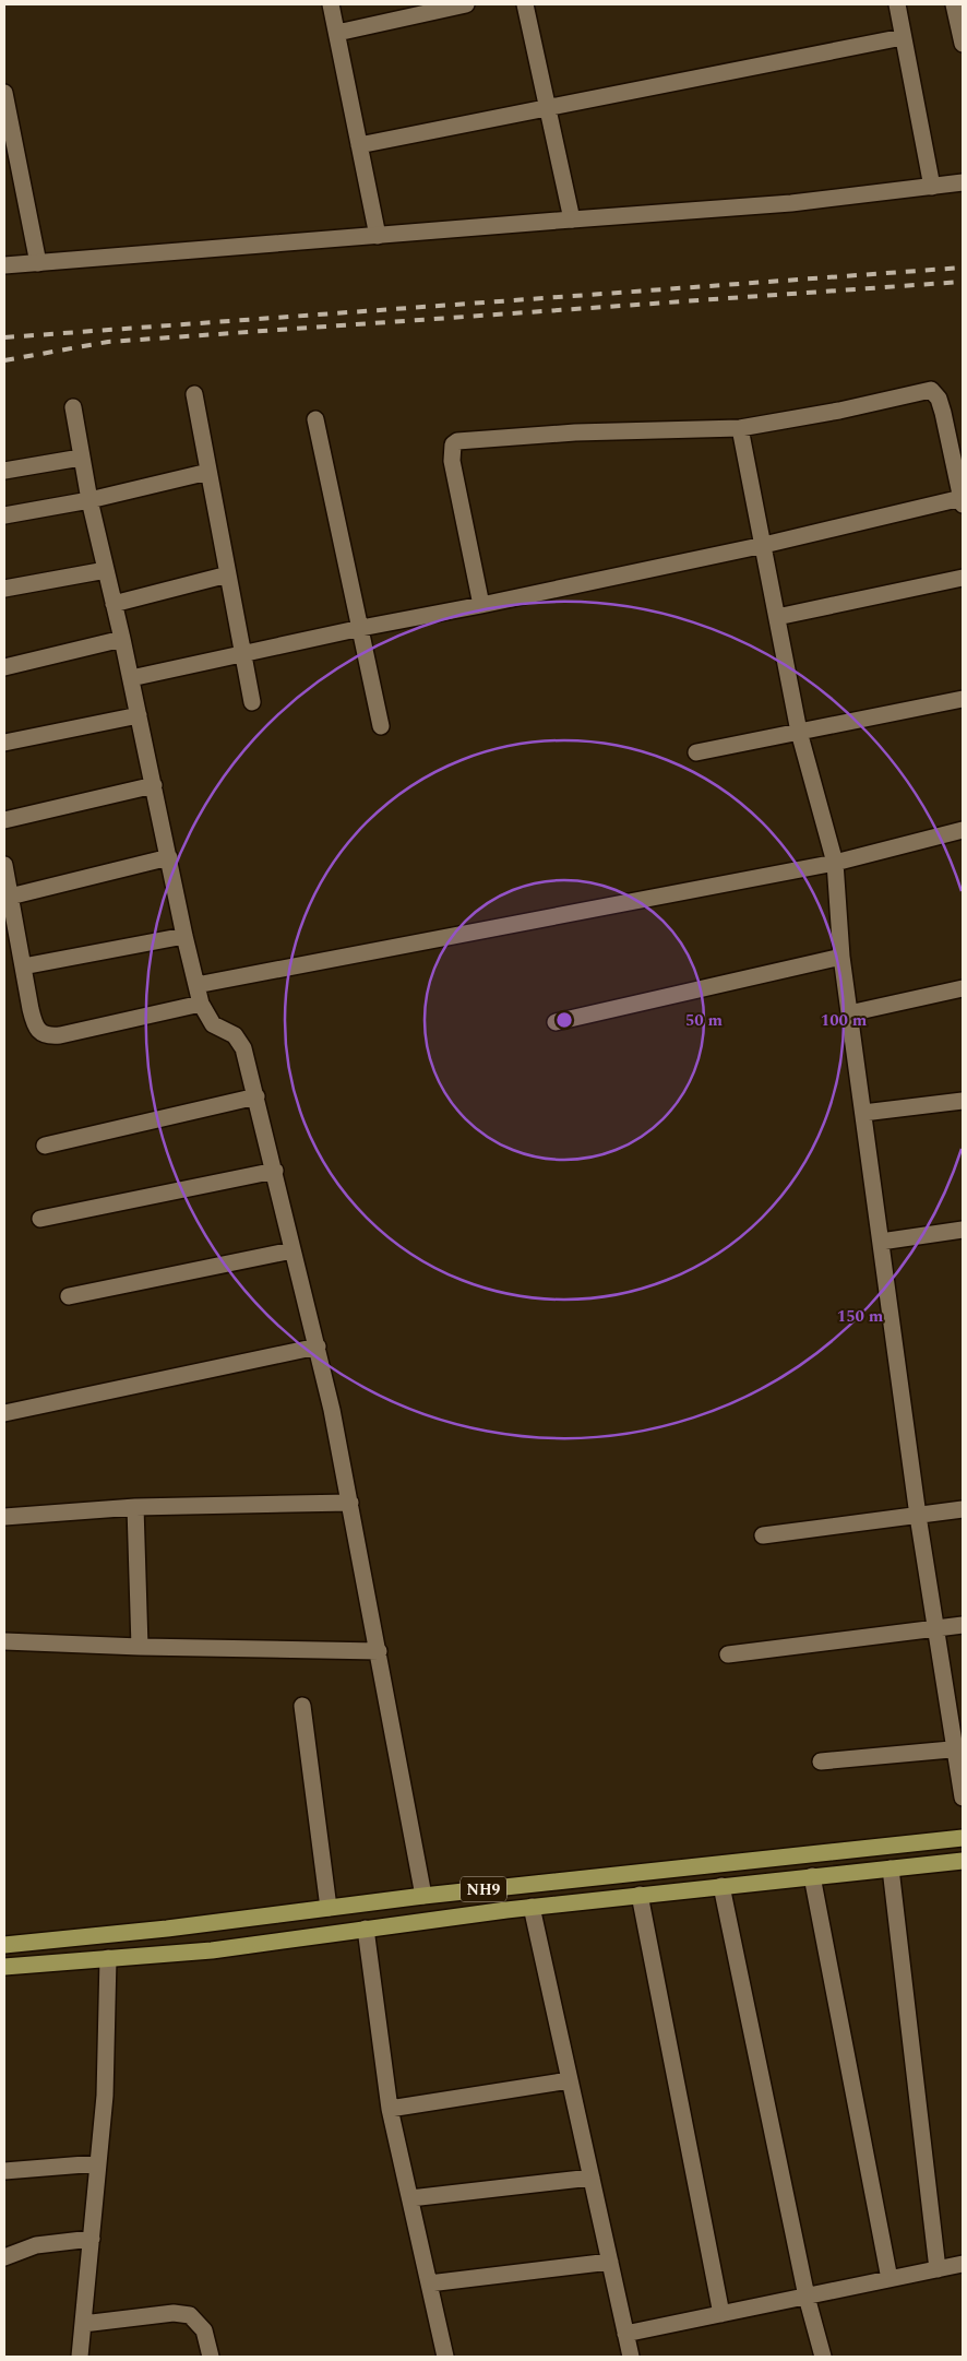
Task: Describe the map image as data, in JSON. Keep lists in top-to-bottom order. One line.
{"streets":{"main road":["NH9"]},"rings":["50 m","100 m","150 m"]}
